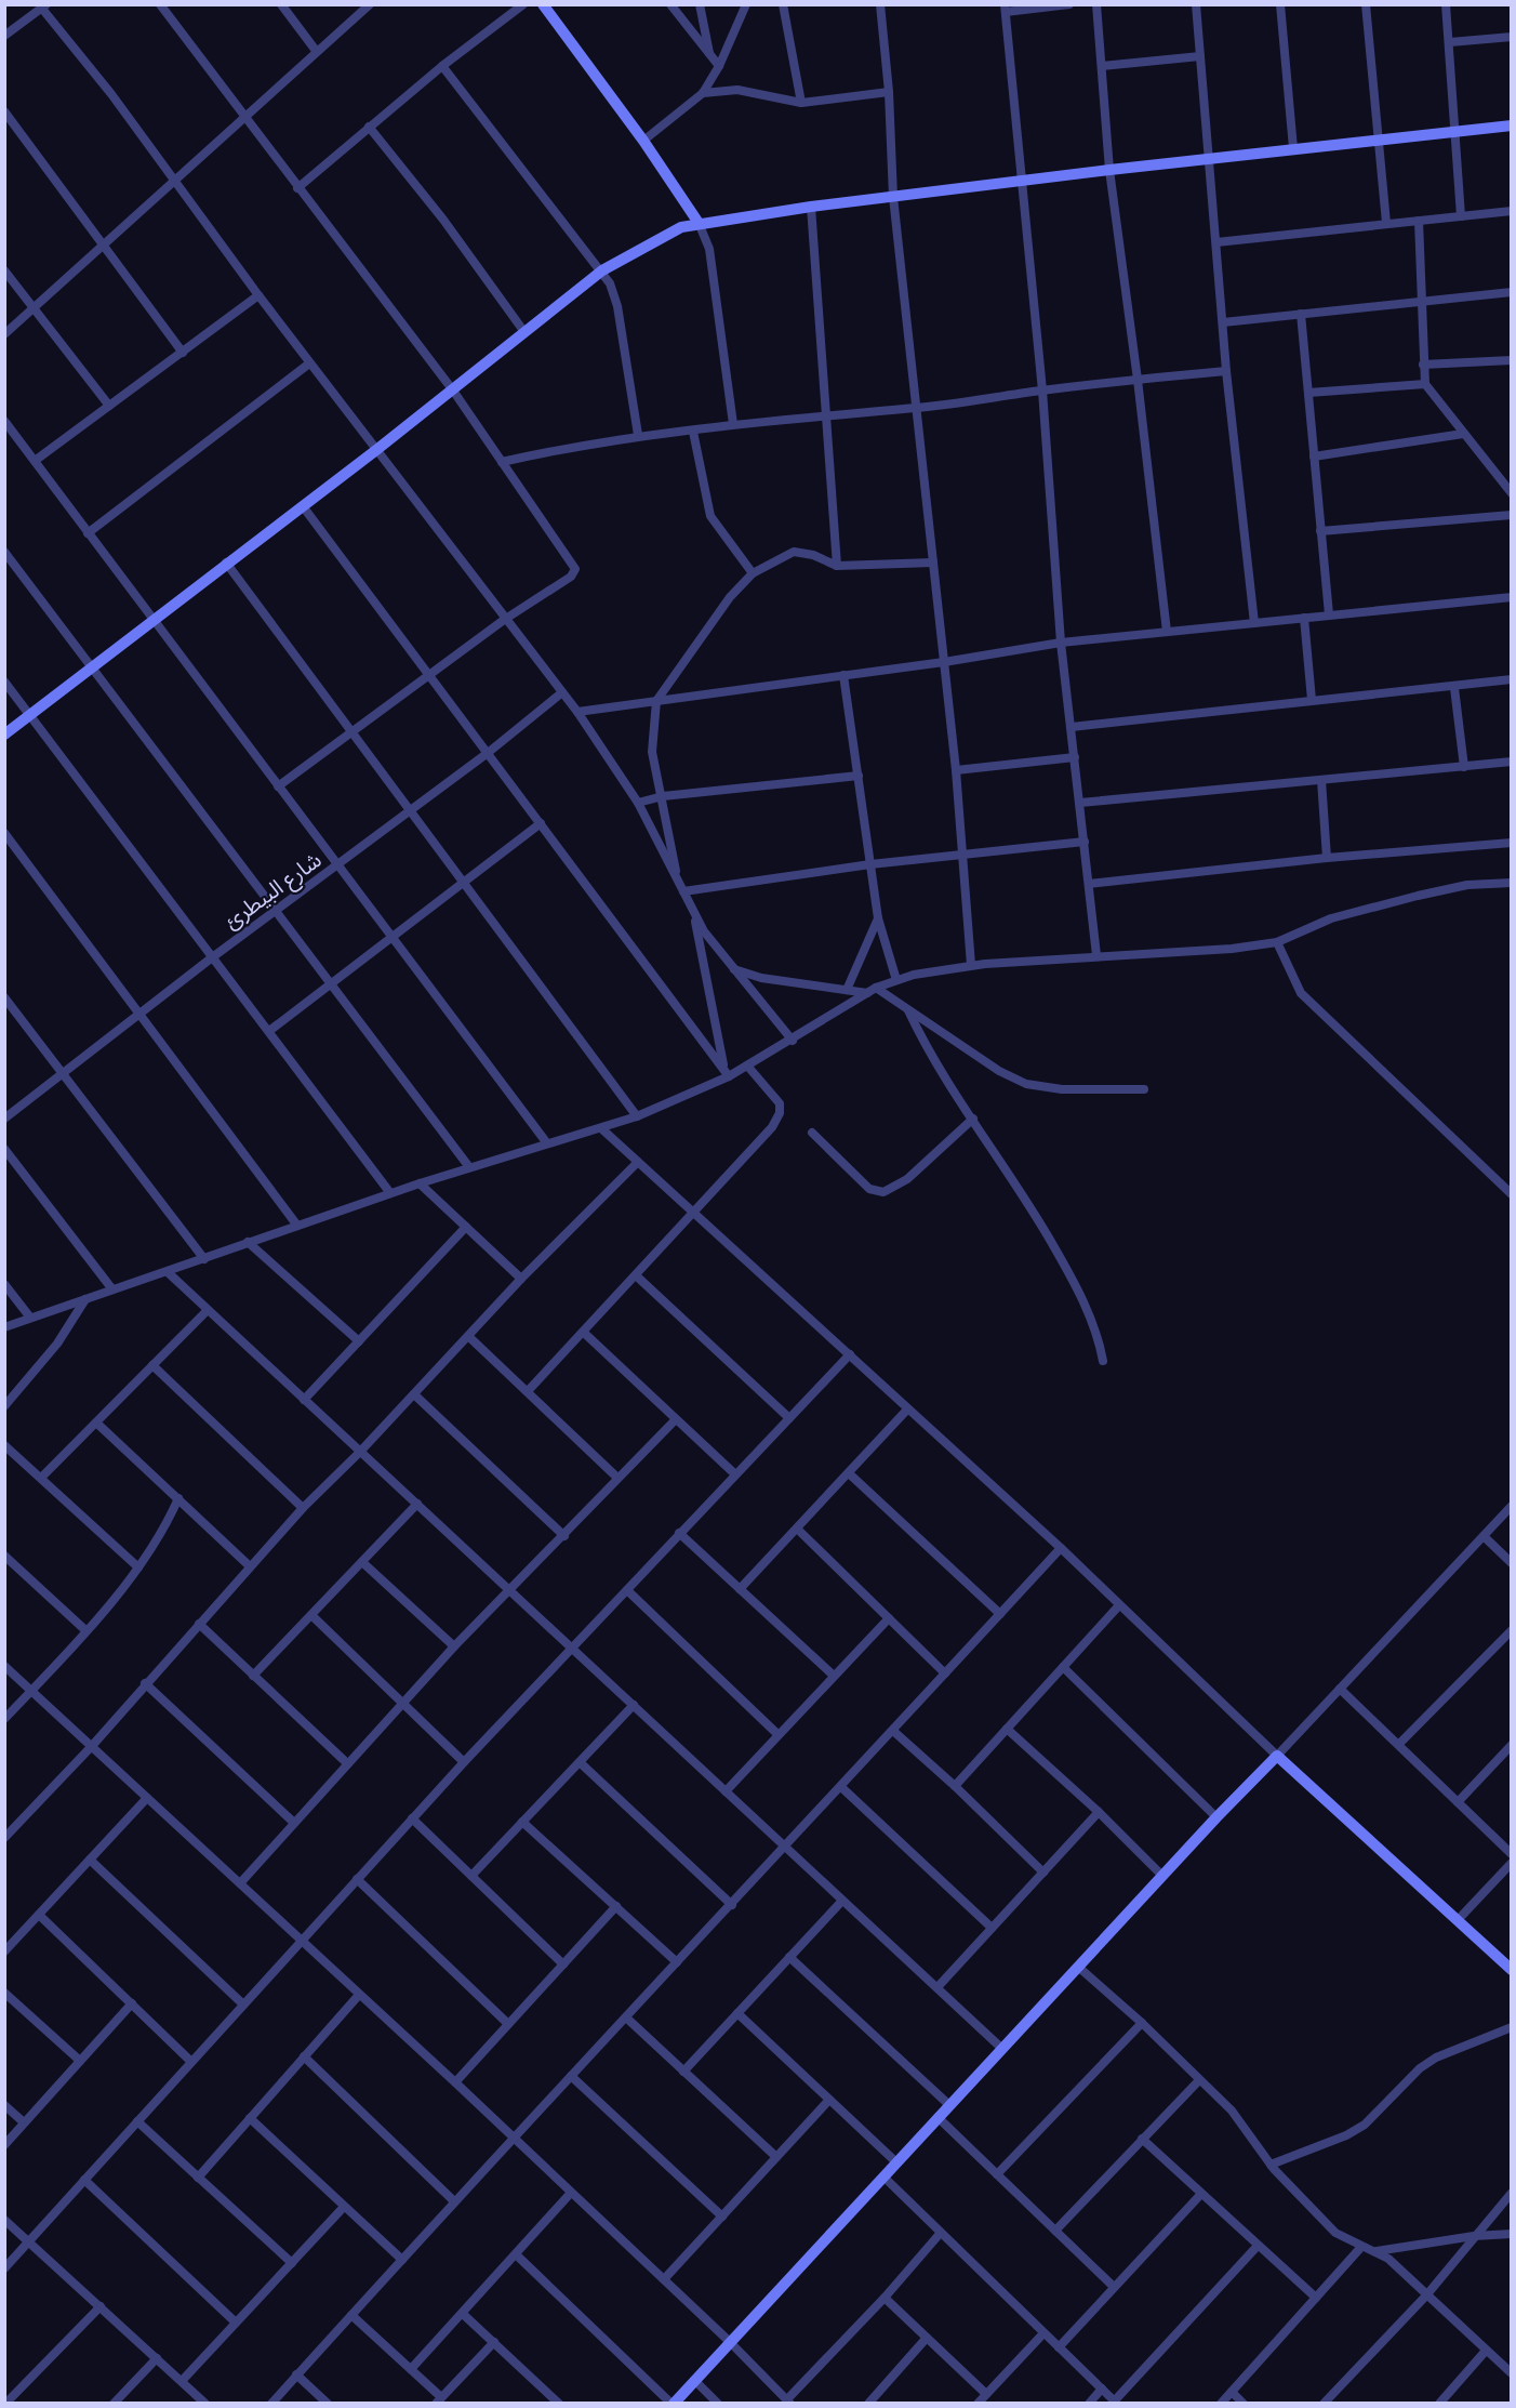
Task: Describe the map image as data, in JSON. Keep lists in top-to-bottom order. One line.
{"streets":{"street":["شارع البيطرئ"]}}
